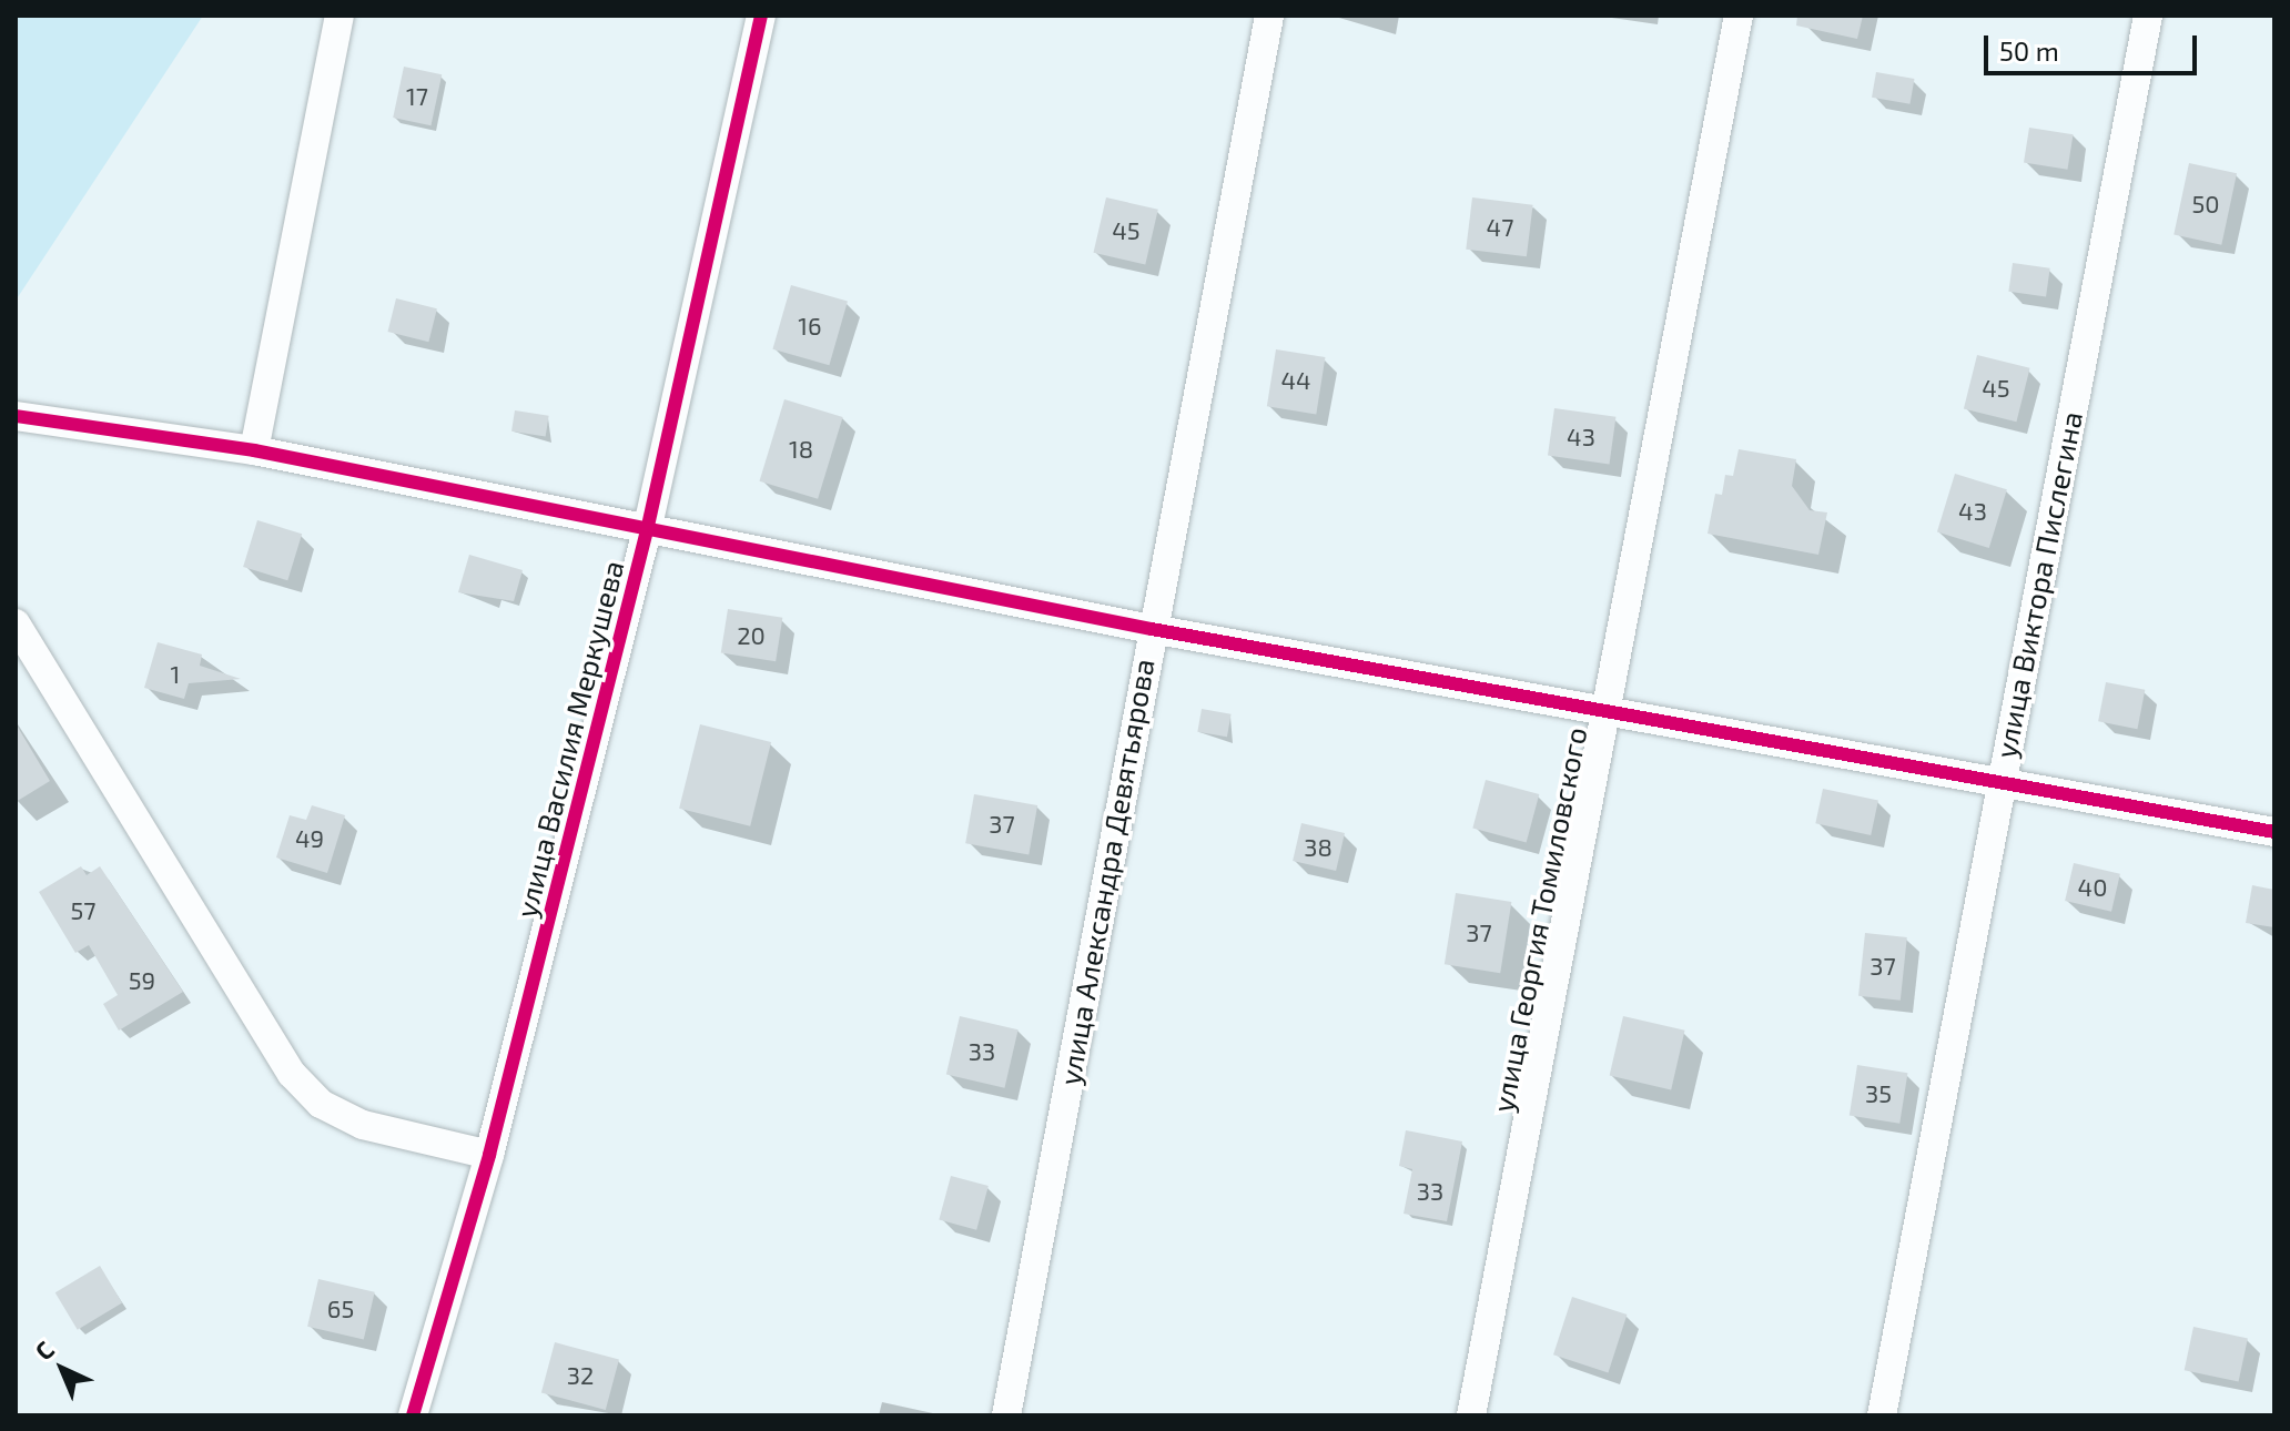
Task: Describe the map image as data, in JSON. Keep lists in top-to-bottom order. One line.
{"streets":{"street":["улица Виктора Пислегина","улица Василия Меркушева","улица Александра Девятьярова","улица Георгия Томиловского"]},"house_numbers":["17","50","47","45","16","44","45","43","18","43","20","1","37","49","38","40","57","37","37","59","33","35","33","65","32"],"scale_bar":"50 m","north":"top left"}
